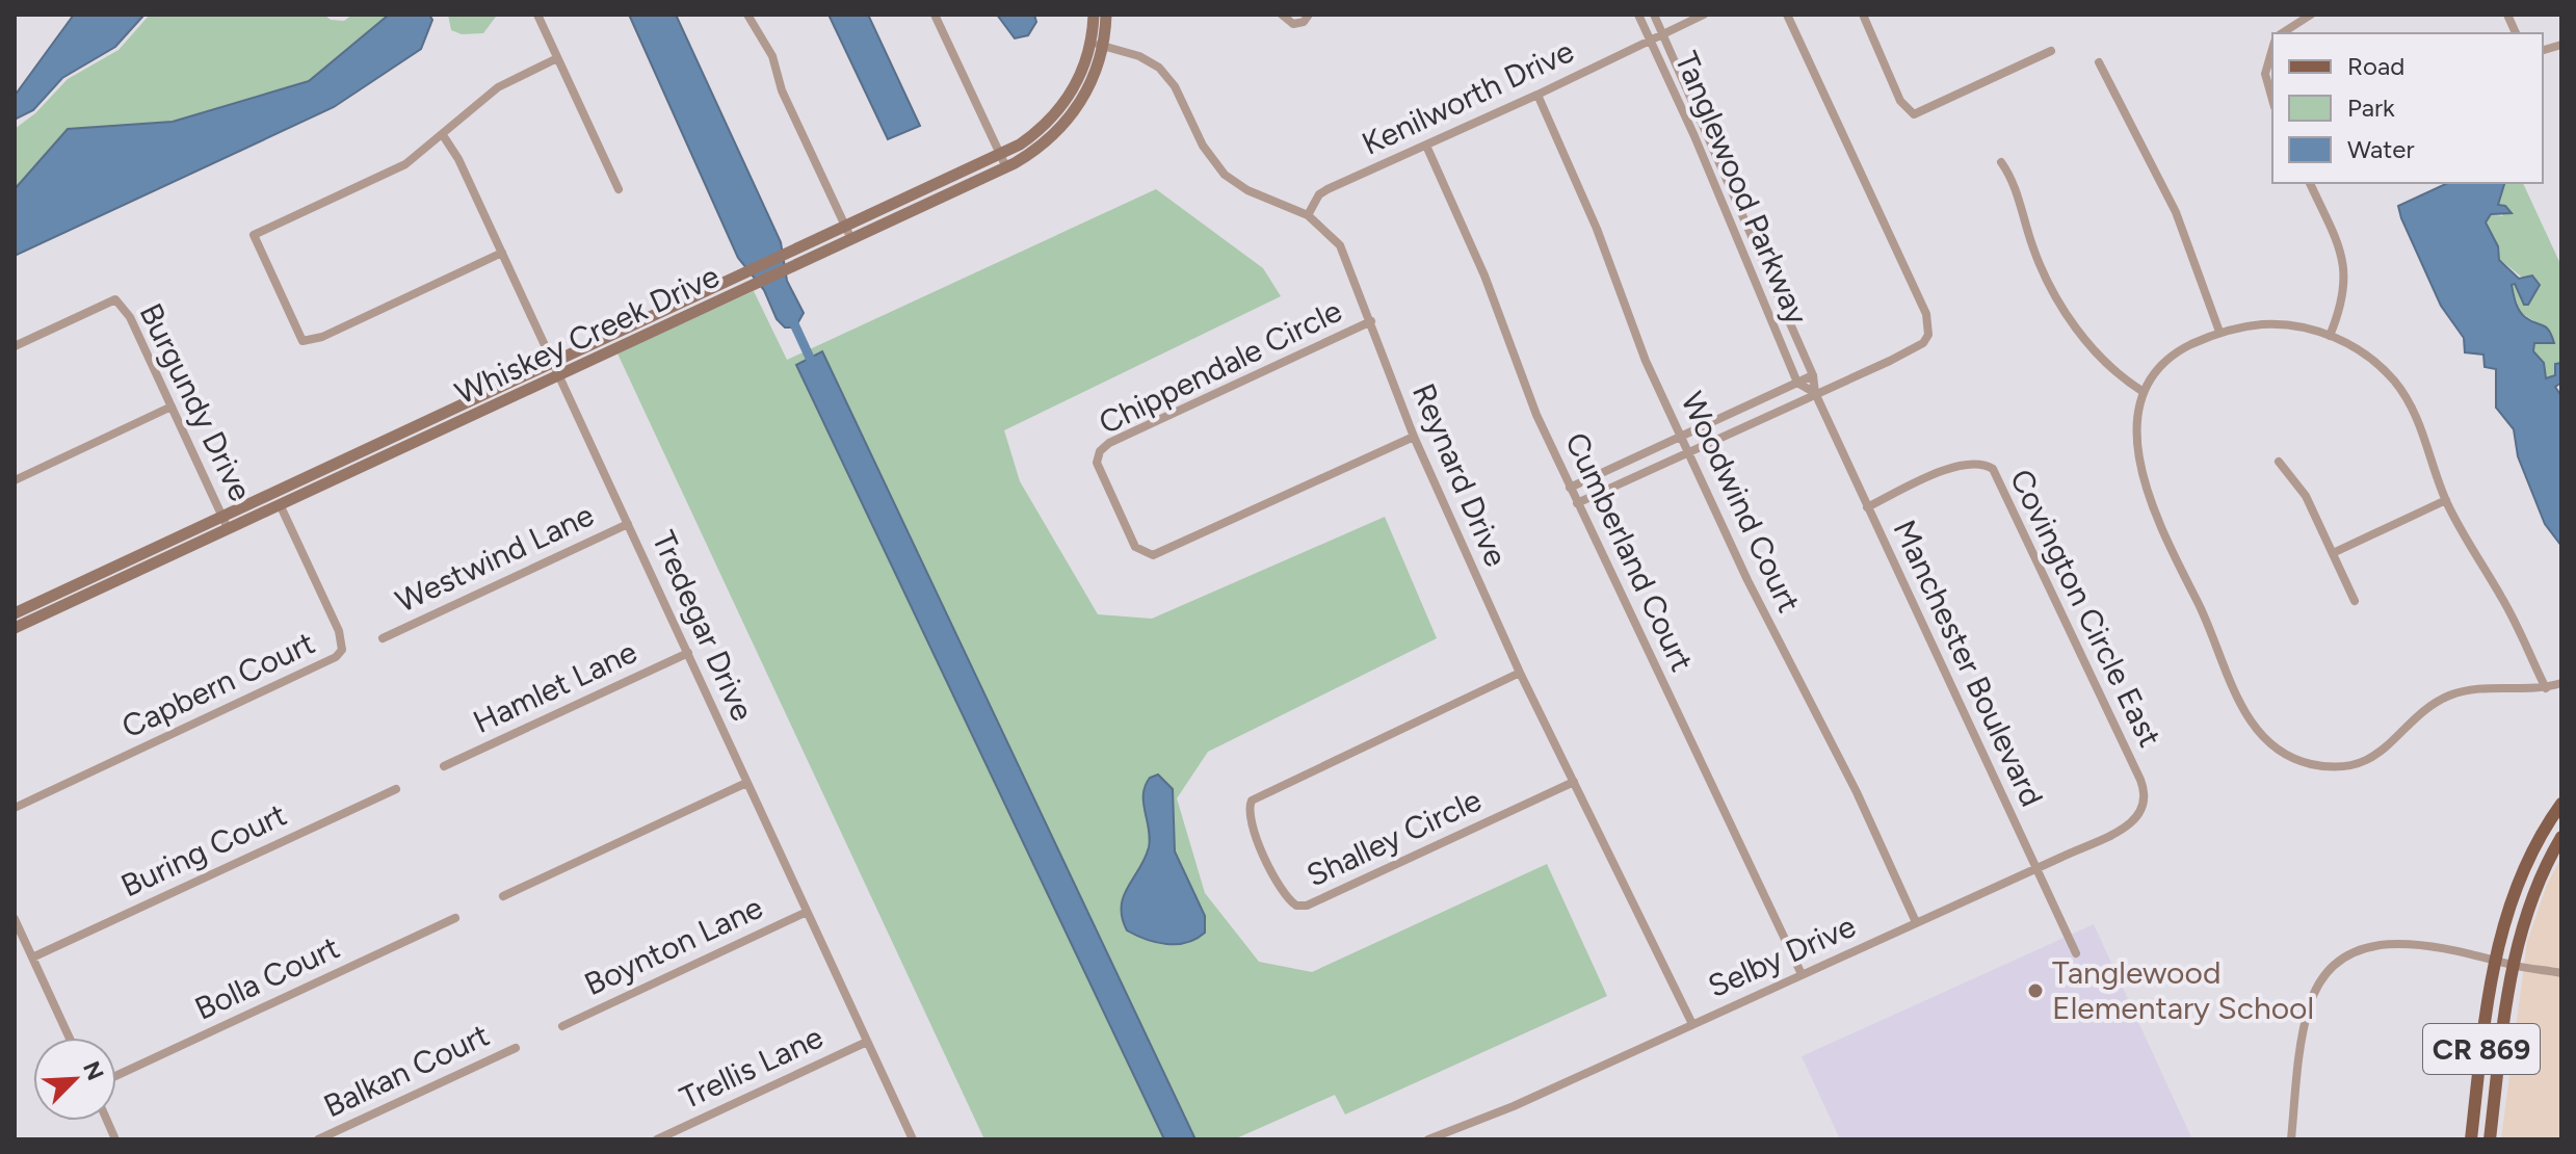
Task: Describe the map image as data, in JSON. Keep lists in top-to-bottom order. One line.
{"streets":{"main road":["CR 869"],"street":["Kenilworth Drive","Tanglewood Parkway","Whiskey Creek Drive","Chippendale Circle","Burgundy Drive","Reynard Drive","Woodwind Court","Cumberland Court","Westwind Lane","Covington Circle East","Tredegar Drive","Manchester Boulevard","Capbern Court","Hamlet Lane","Shalley Circle","Buring Court","Boynton Lane","Selby Drive","Bolla Court","Trellis Lane","Balkan Court"]},"crossings":[["Kenilworth Drive","Tanglewood Parkway"],["Kenilworth Drive","Reynard Drive"],["Kenilworth Drive","Woodwind Court"],["Kenilworth Drive","Cumberland Court"],["Tanglewood Parkway","Manchester Boulevard"],["Whiskey Creek Drive","Burgundy Drive"],["Whiskey Creek Drive","Reynard Drive"],["Whiskey Creek Drive","Tredegar Drive"],["Whiskey Creek Drive","Capbern Court"],["Chippendale Circle","Reynard Drive"],["Reynard Drive","Shalley Circle"],["Reynard Drive","Selby Drive"],["Woodwind Court","Selby Drive"],["Cumberland Court","Selby Drive"],["Westwind Lane","Tredegar Drive"],["Covington Circle East","Manchester Boulevard"],["Covington Circle East","Selby Drive"],["Tredegar Drive","Hamlet Lane"],["Tredegar Drive","Boynton Lane"],["Tredegar Drive","Trellis Lane"],["Manchester Boulevard","Selby Drive"]],"places":["Tanglewood Elementary School"],"legend":["Road","Park","Water"],"north":"top right"}
